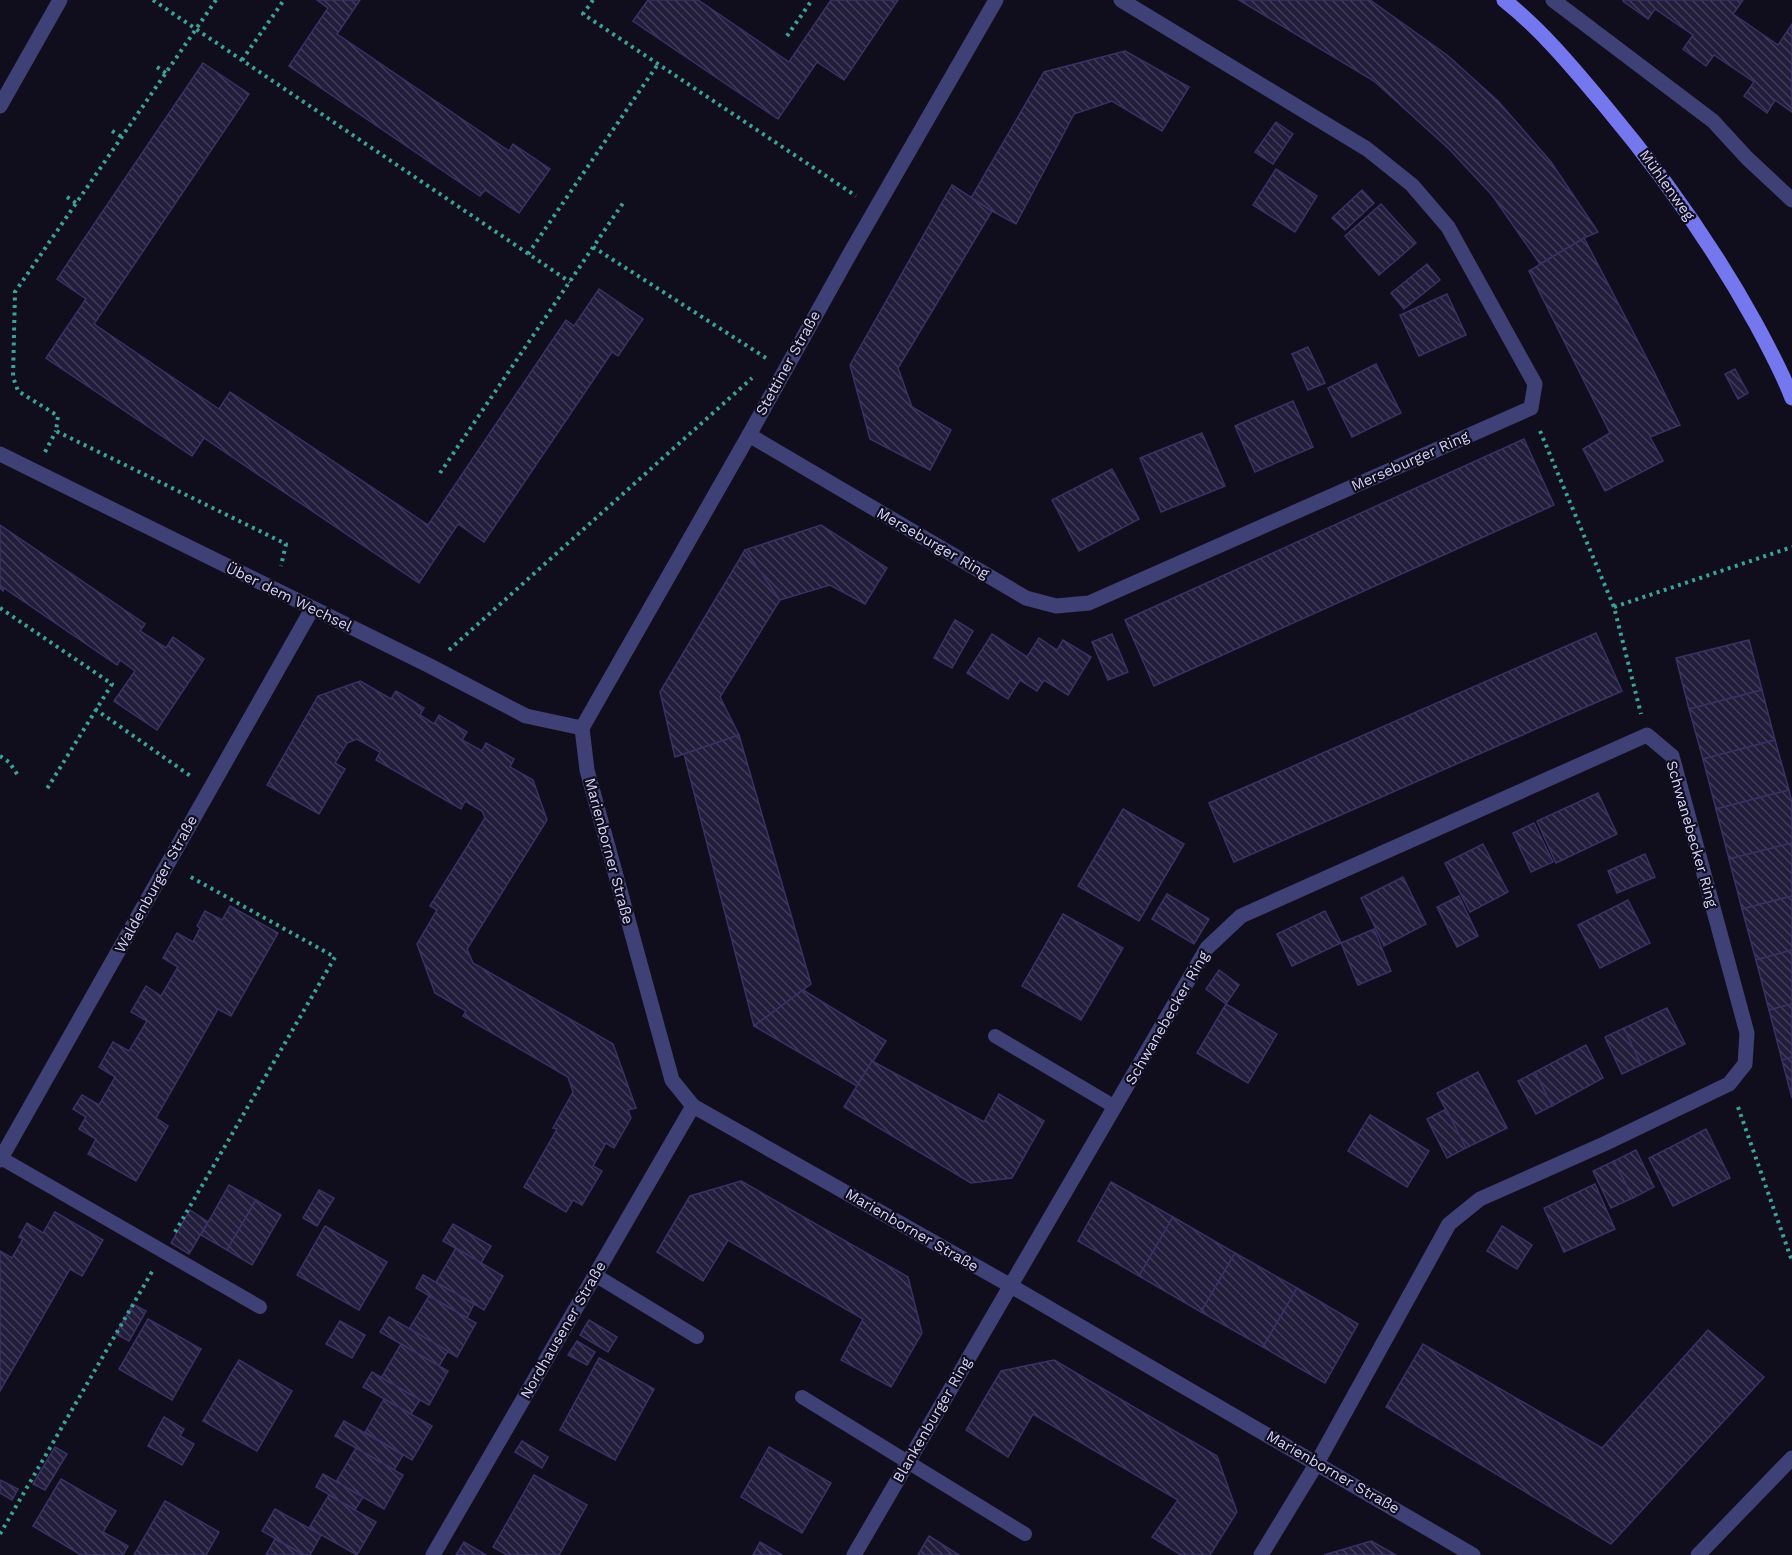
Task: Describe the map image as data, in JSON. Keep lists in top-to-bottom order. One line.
{"streets":{"street":["Mühlenweg","Stettiner Straße","Merseburger Ring","Über dem Wechsel","Schwanebecker Ring","Marienborner Straße","Waldenburger Straße","Nordhausener Straße","Blankenburger Ring"]},"crossings":[["Stettiner Straße","Merseburger Ring"],["Stettiner Straße","Über dem Wechsel"],["Stettiner Straße","Marienborner Straße"],["Über dem Wechsel","Marienborner Straße"],["Über dem Wechsel","Waldenburger Straße"],["Schwanebecker Ring","Marienborner Straße"],["Schwanebecker Ring","Blankenburger Ring"],["Marienborner Straße","Nordhausener Straße"],["Marienborner Straße","Blankenburger Ring"]]}
